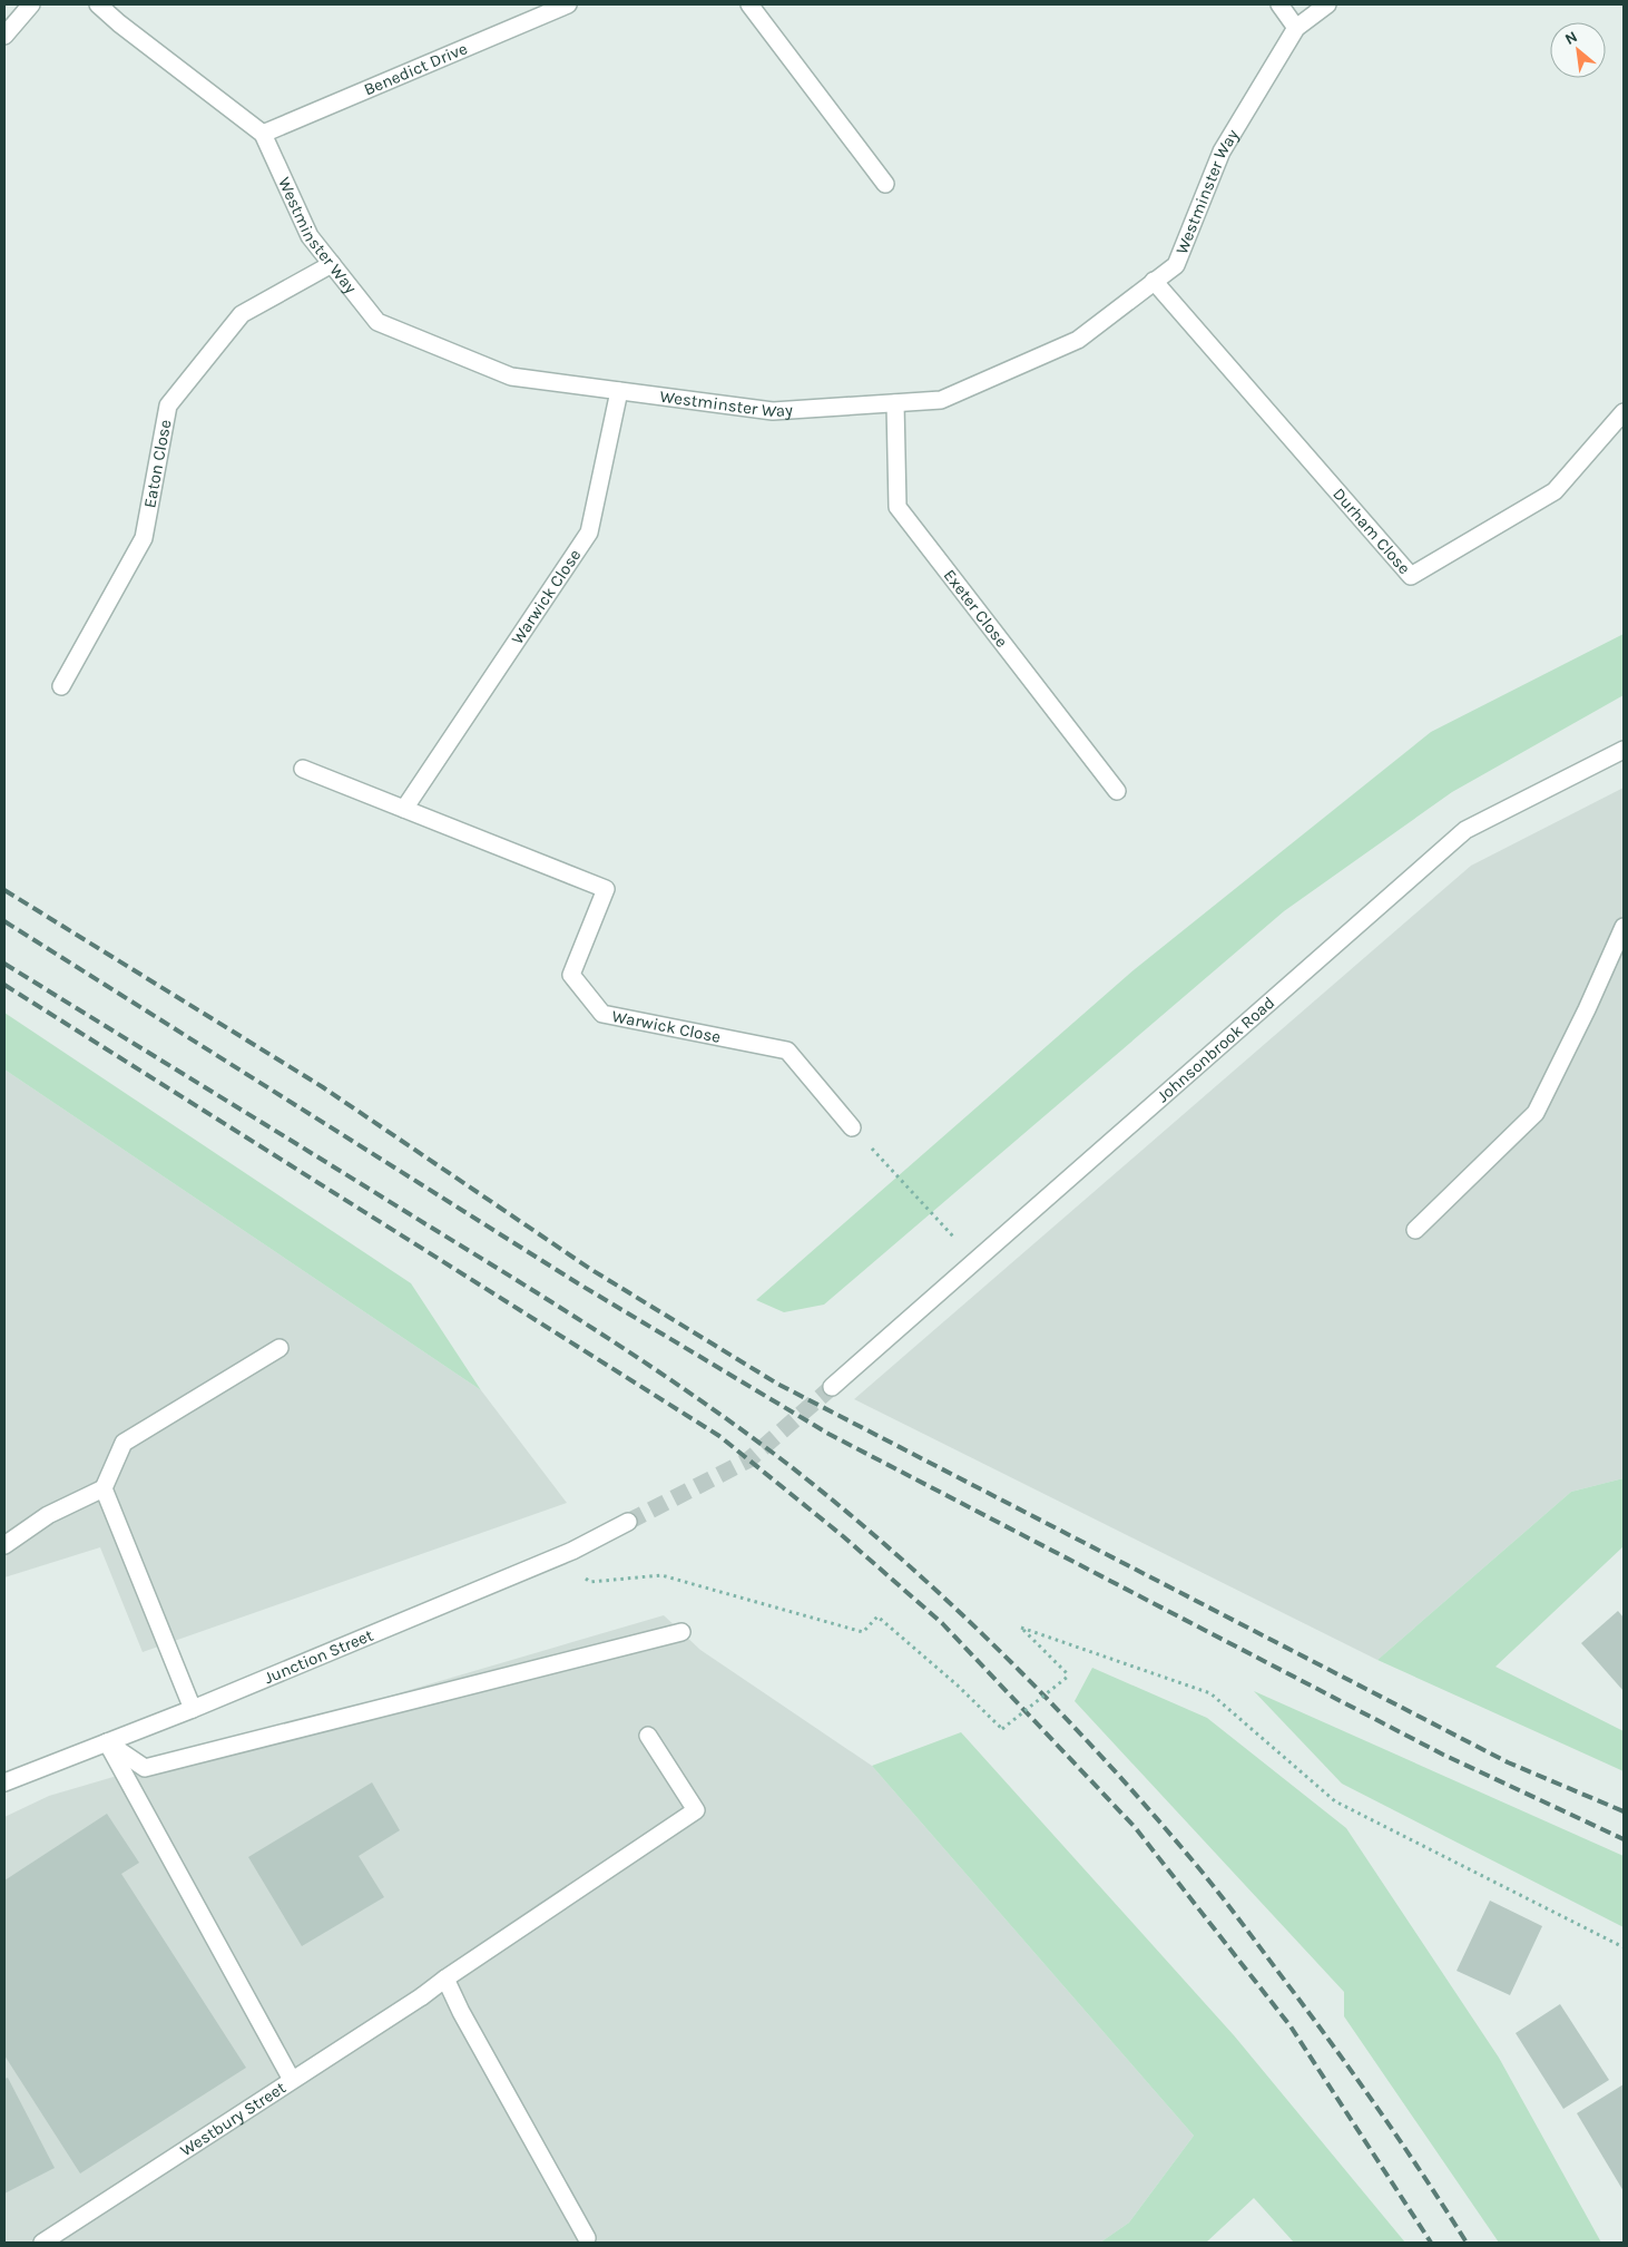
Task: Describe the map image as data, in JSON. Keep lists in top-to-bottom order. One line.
{"streets":{"street":["Benedict Drive","Westminster Way","Eaton Close","Durham Close","Warwick Close","Exeter Close","Johnsonbrook Road","Junction Street","Westbury Street"]},"crossings":[["Benedict Drive","Westminster Way"],["Westminster Way","Eaton Close"],["Westminster Way","Durham Close"],["Westminster Way","Warwick Close"],["Westminster Way","Exeter Close"]],"north":"top left"}
